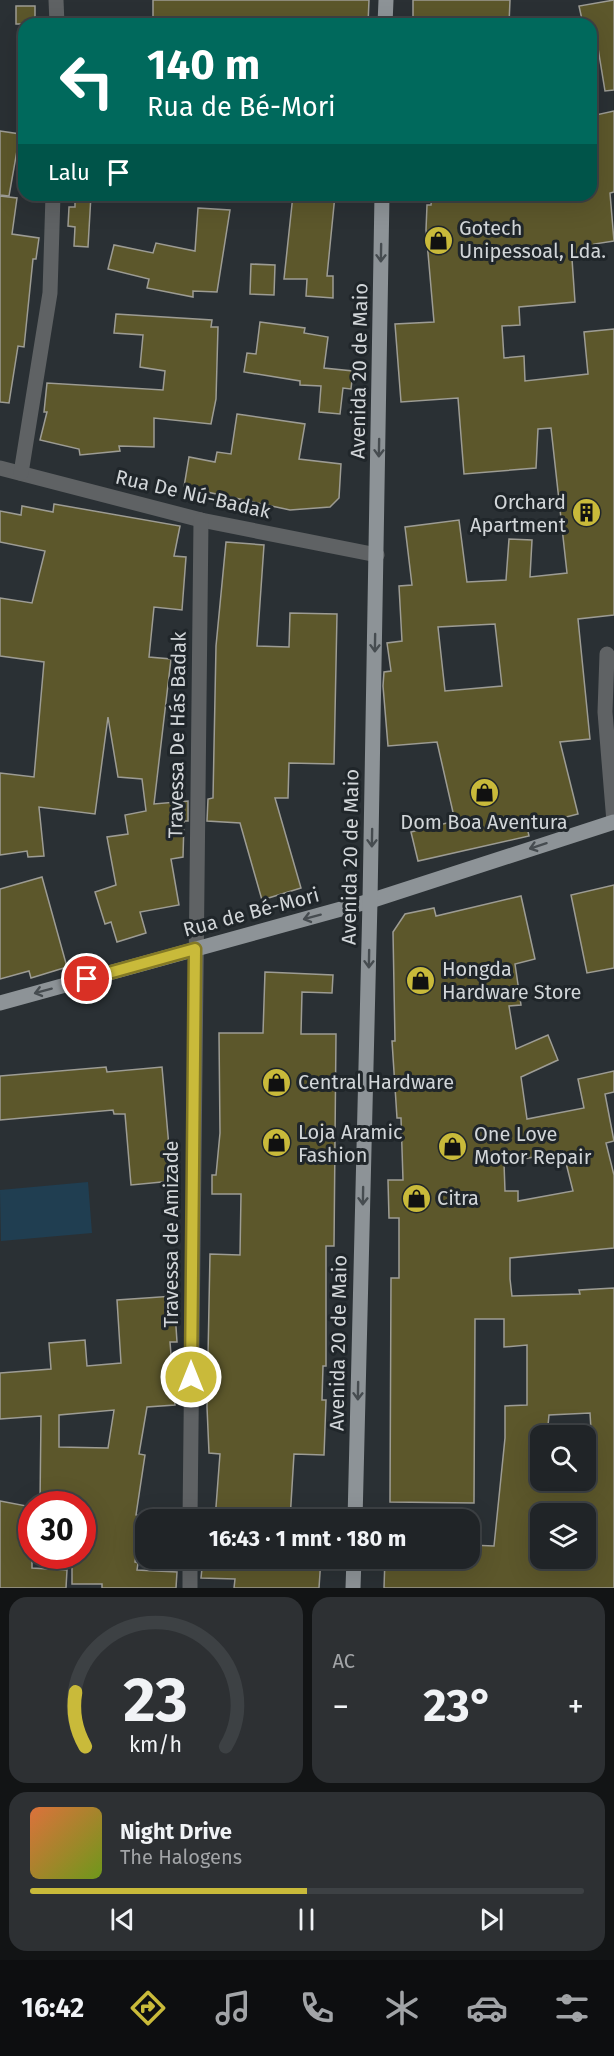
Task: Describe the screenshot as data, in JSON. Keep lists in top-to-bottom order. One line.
{"streets":{"main road":["Avenida 20 de Maio","Rua de Bé-Mori"],"street":["Rua De Nú-Badak","Travessa De Hás Badak","Travessa de Amizade"]},"crossings":[["Avenida 20 de Maio","Rua De Nú-Badak"],["Avenida 20 de Maio","Rua de Bé-Mori"],["Rua De Nú-Badak","Travessa De Hás Badak"],["Travessa De Hás Badak","Rua de Bé-Mori"],["Travessa De Hás Badak","Travessa de Amizade"],["Rua de Bé-Mori","Travessa de Amizade"]],"one_way":["Avenida 20 de Maio","Rua de Bé-Mori"],"places":{"shop":["Gotech Unipessoal, Lda.","Dom Boa Aventura","Hongda Hardware Store","Central Hardware","Loja Aramic Fashion","One Love Motor Repair","Citra"],"building":["Orchard Apartment"]},"page":{"turn":["140 m","Rua de Bé-Mori"],"then":"Lalu","limit":"30","trip":"16:43 · 1 mnt · 180 m","tile":"AC","heat":["−","23°","+"],"song":["Night Drive","The Halogens"],"tabs":"16:42","gauge":["23","km/h"]}}
